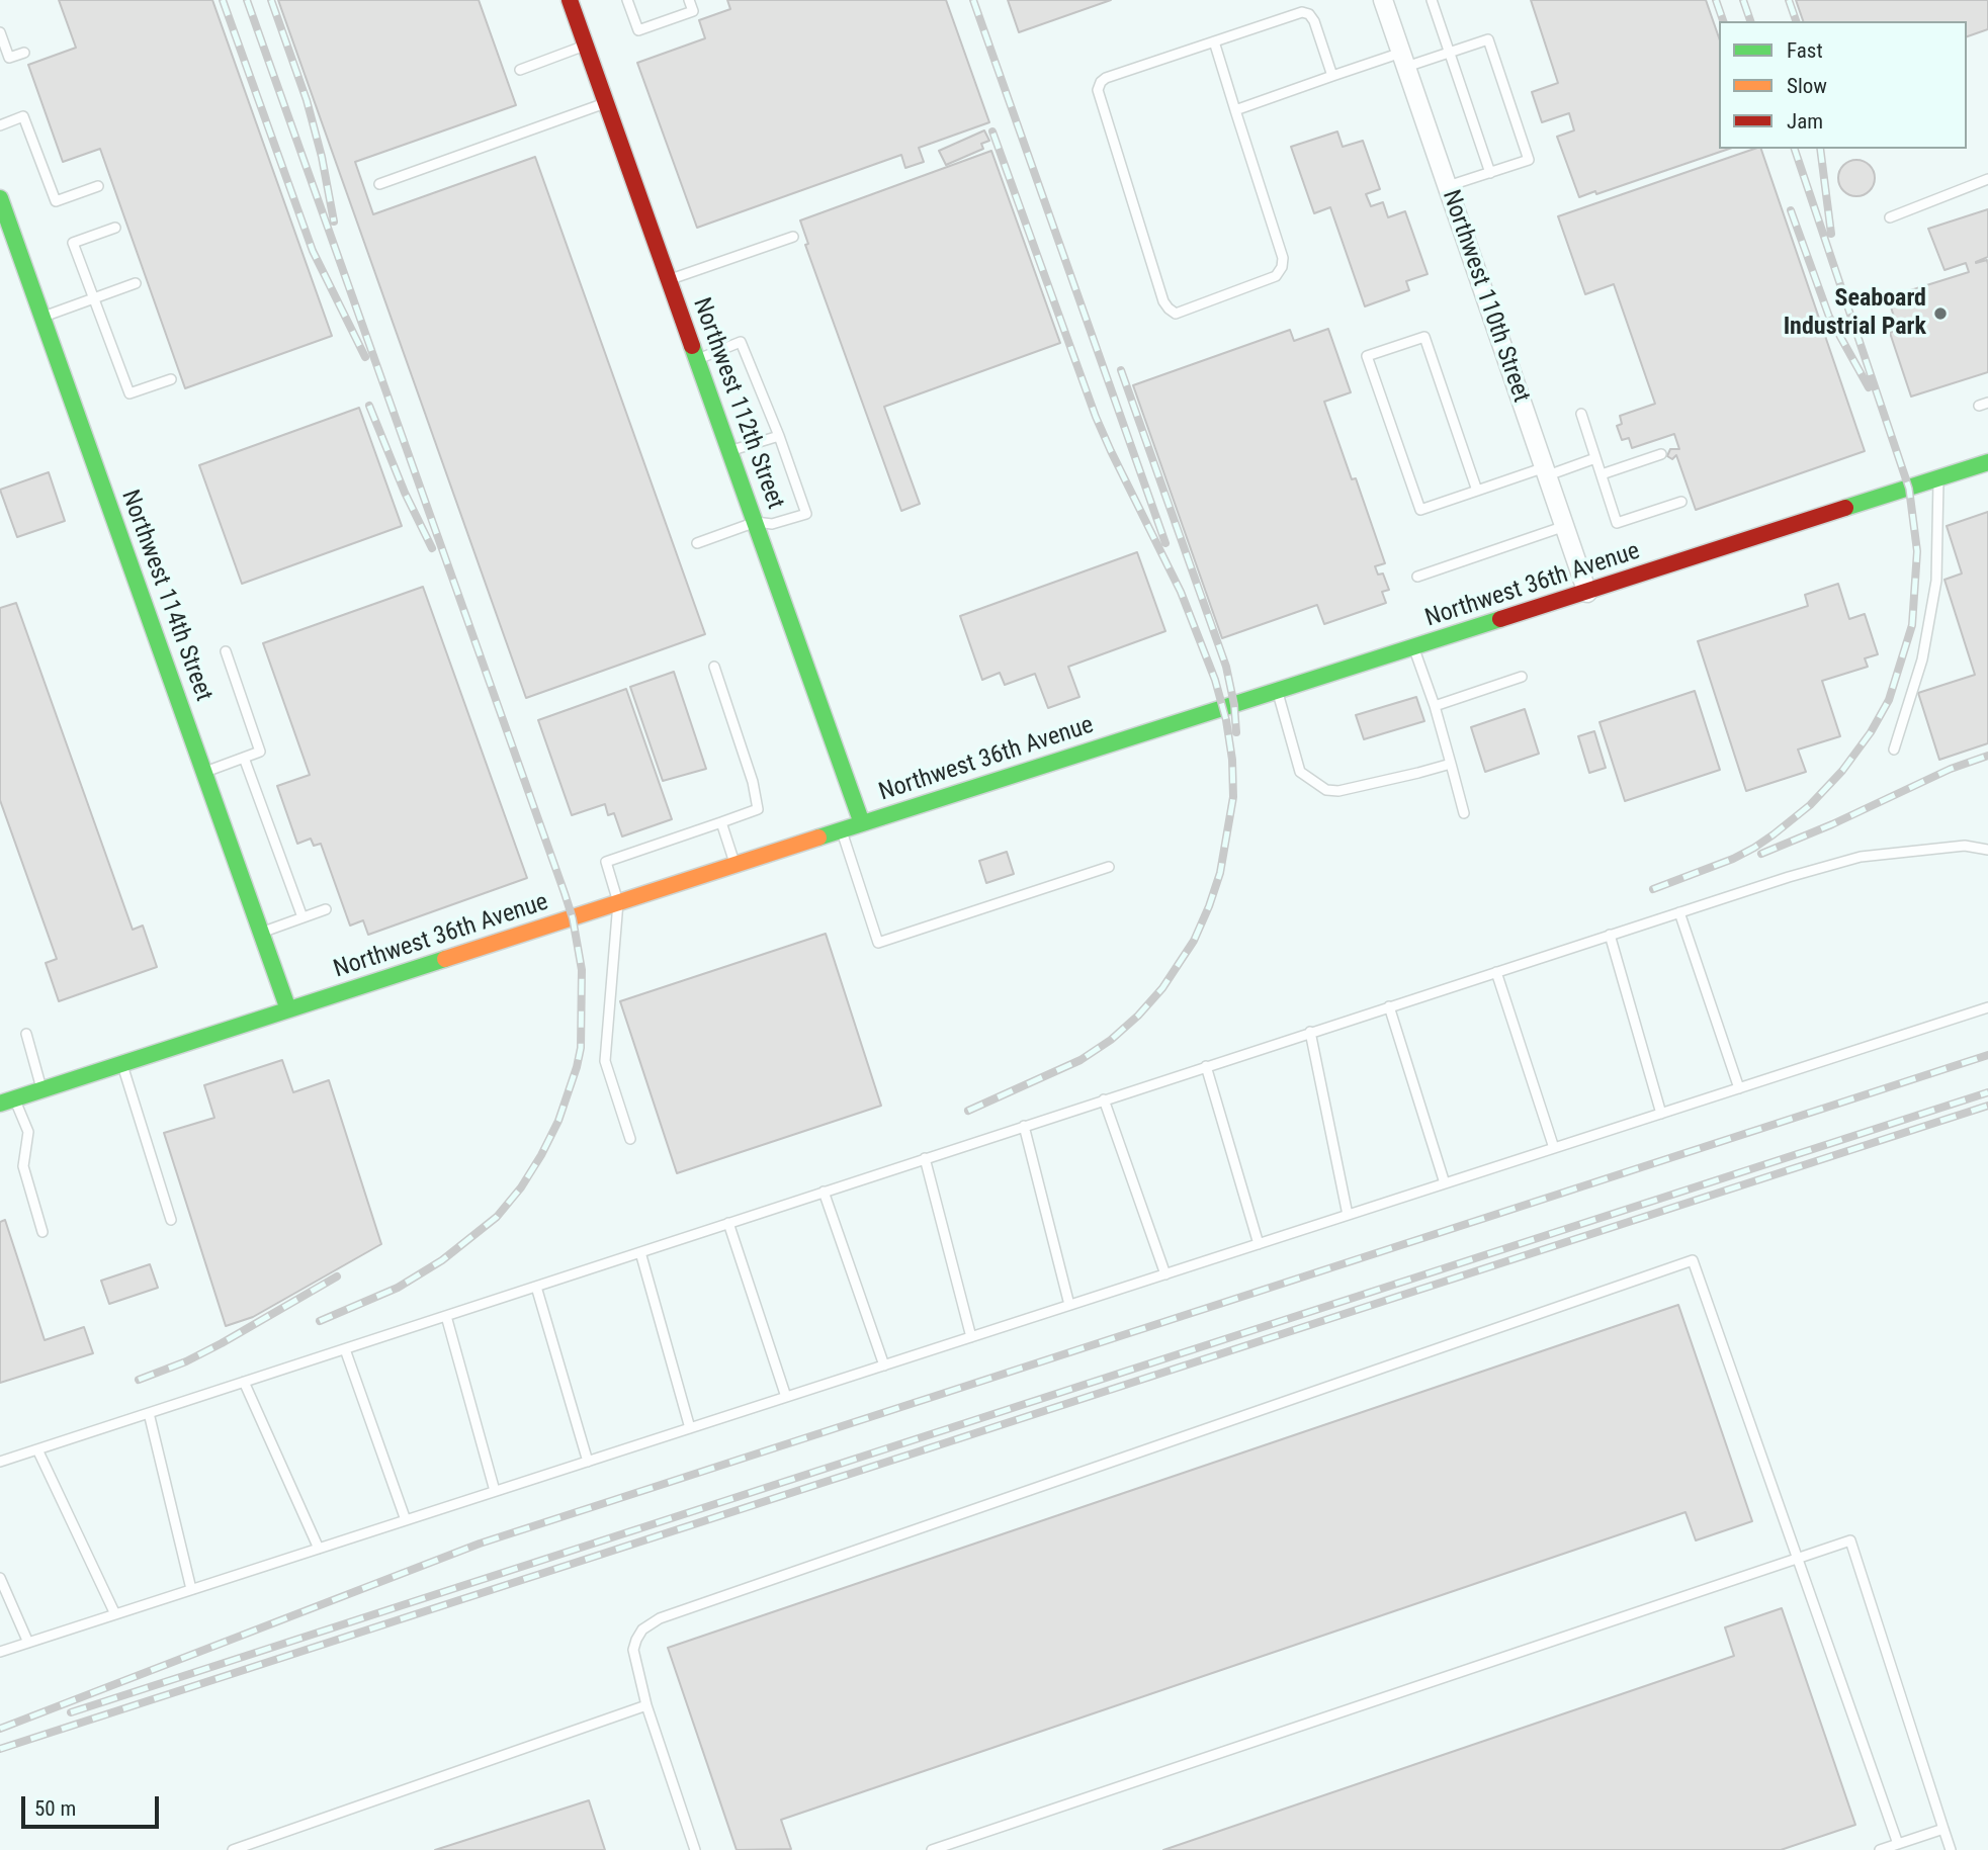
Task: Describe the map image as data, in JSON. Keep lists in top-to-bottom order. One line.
{"streets":{"street":["Northwest 110th Street","Northwest 112th Street","Northwest 36th Avenue","Northwest 114th Street"]},"crossings":[["Northwest 110th Street","Northwest 36th Avenue"],["Northwest 112th Street","Northwest 36th Avenue"],["Northwest 36th Avenue","Northwest 114th Street"]],"places":["Seaboard Industrial Park"],"legend":["Fast","Slow","Jam"],"scale_bar":"50 m"}
